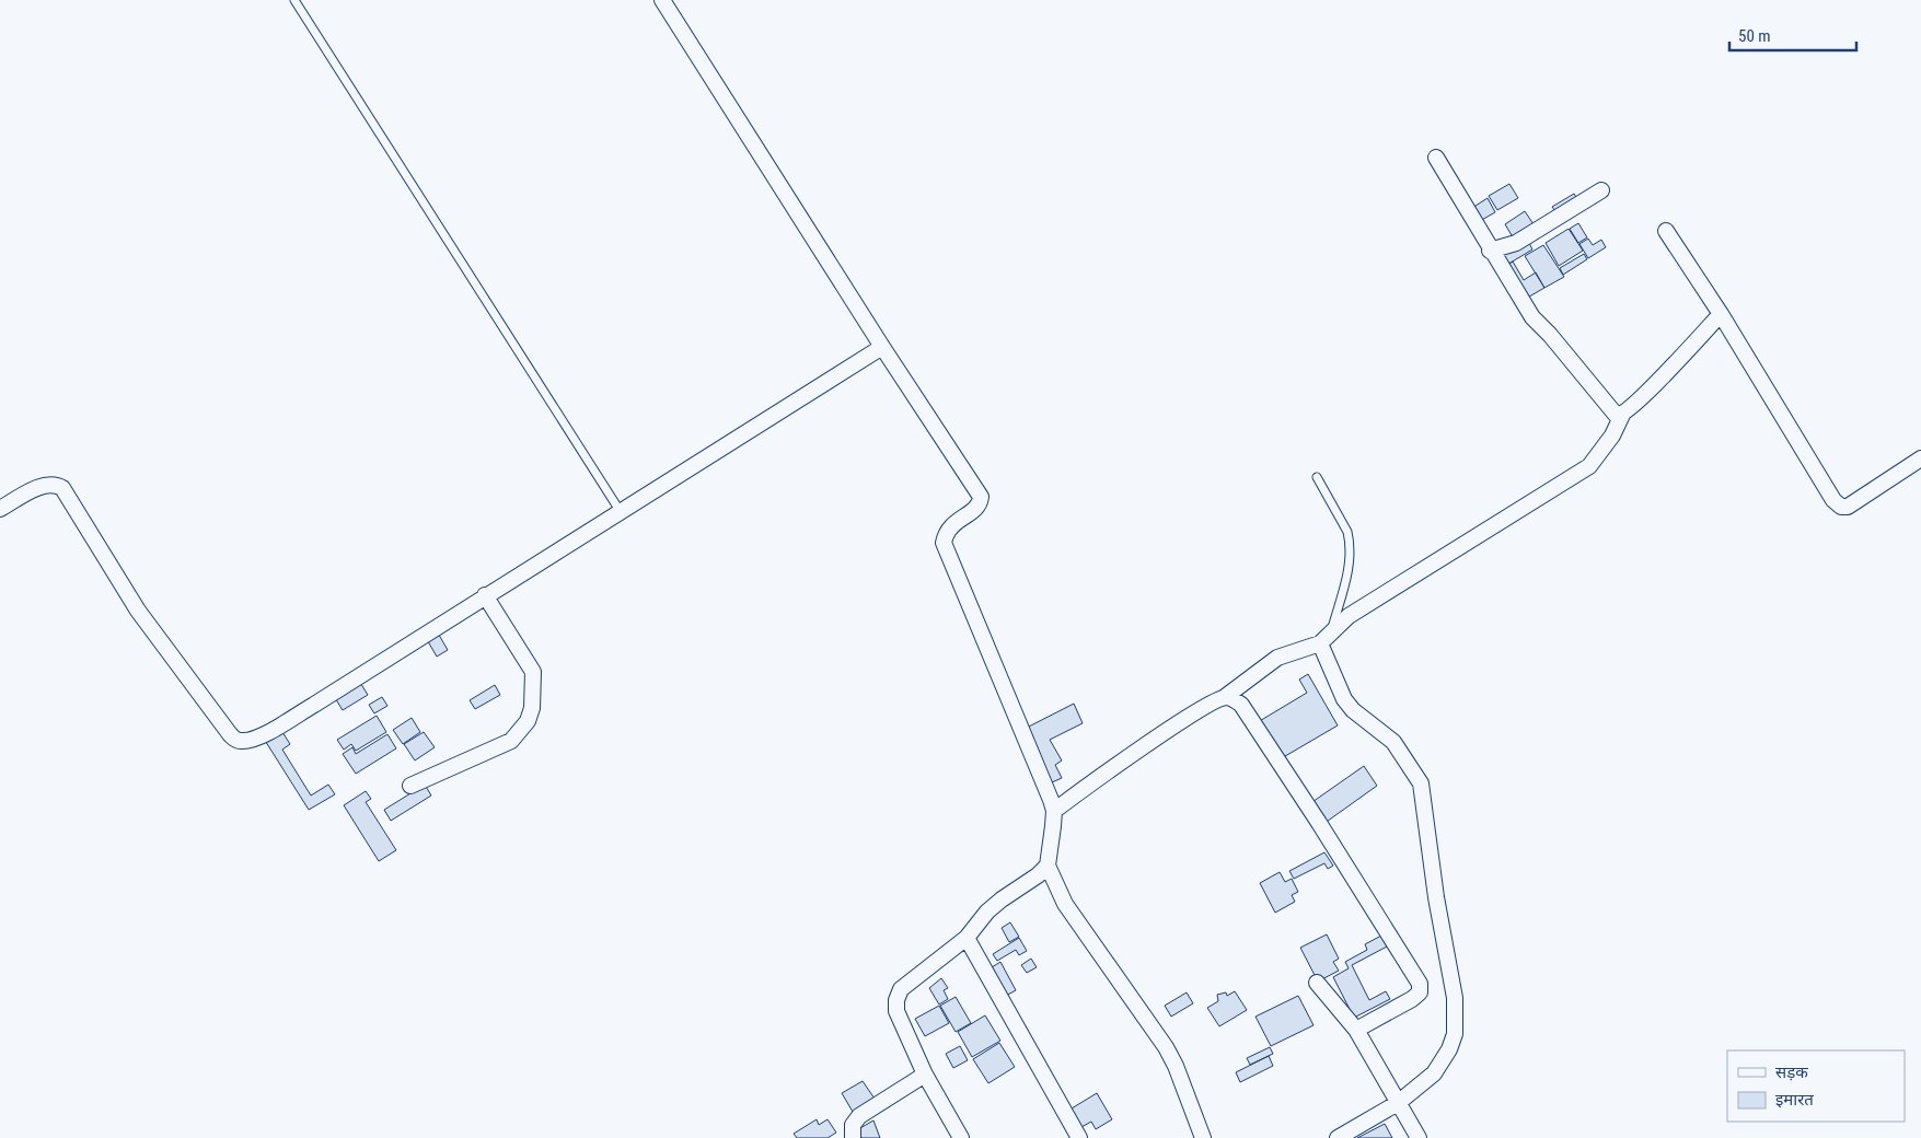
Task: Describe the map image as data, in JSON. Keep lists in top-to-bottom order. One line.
{"legend":["सड़क","इमारत"],"scale_bar":"50 m"}
